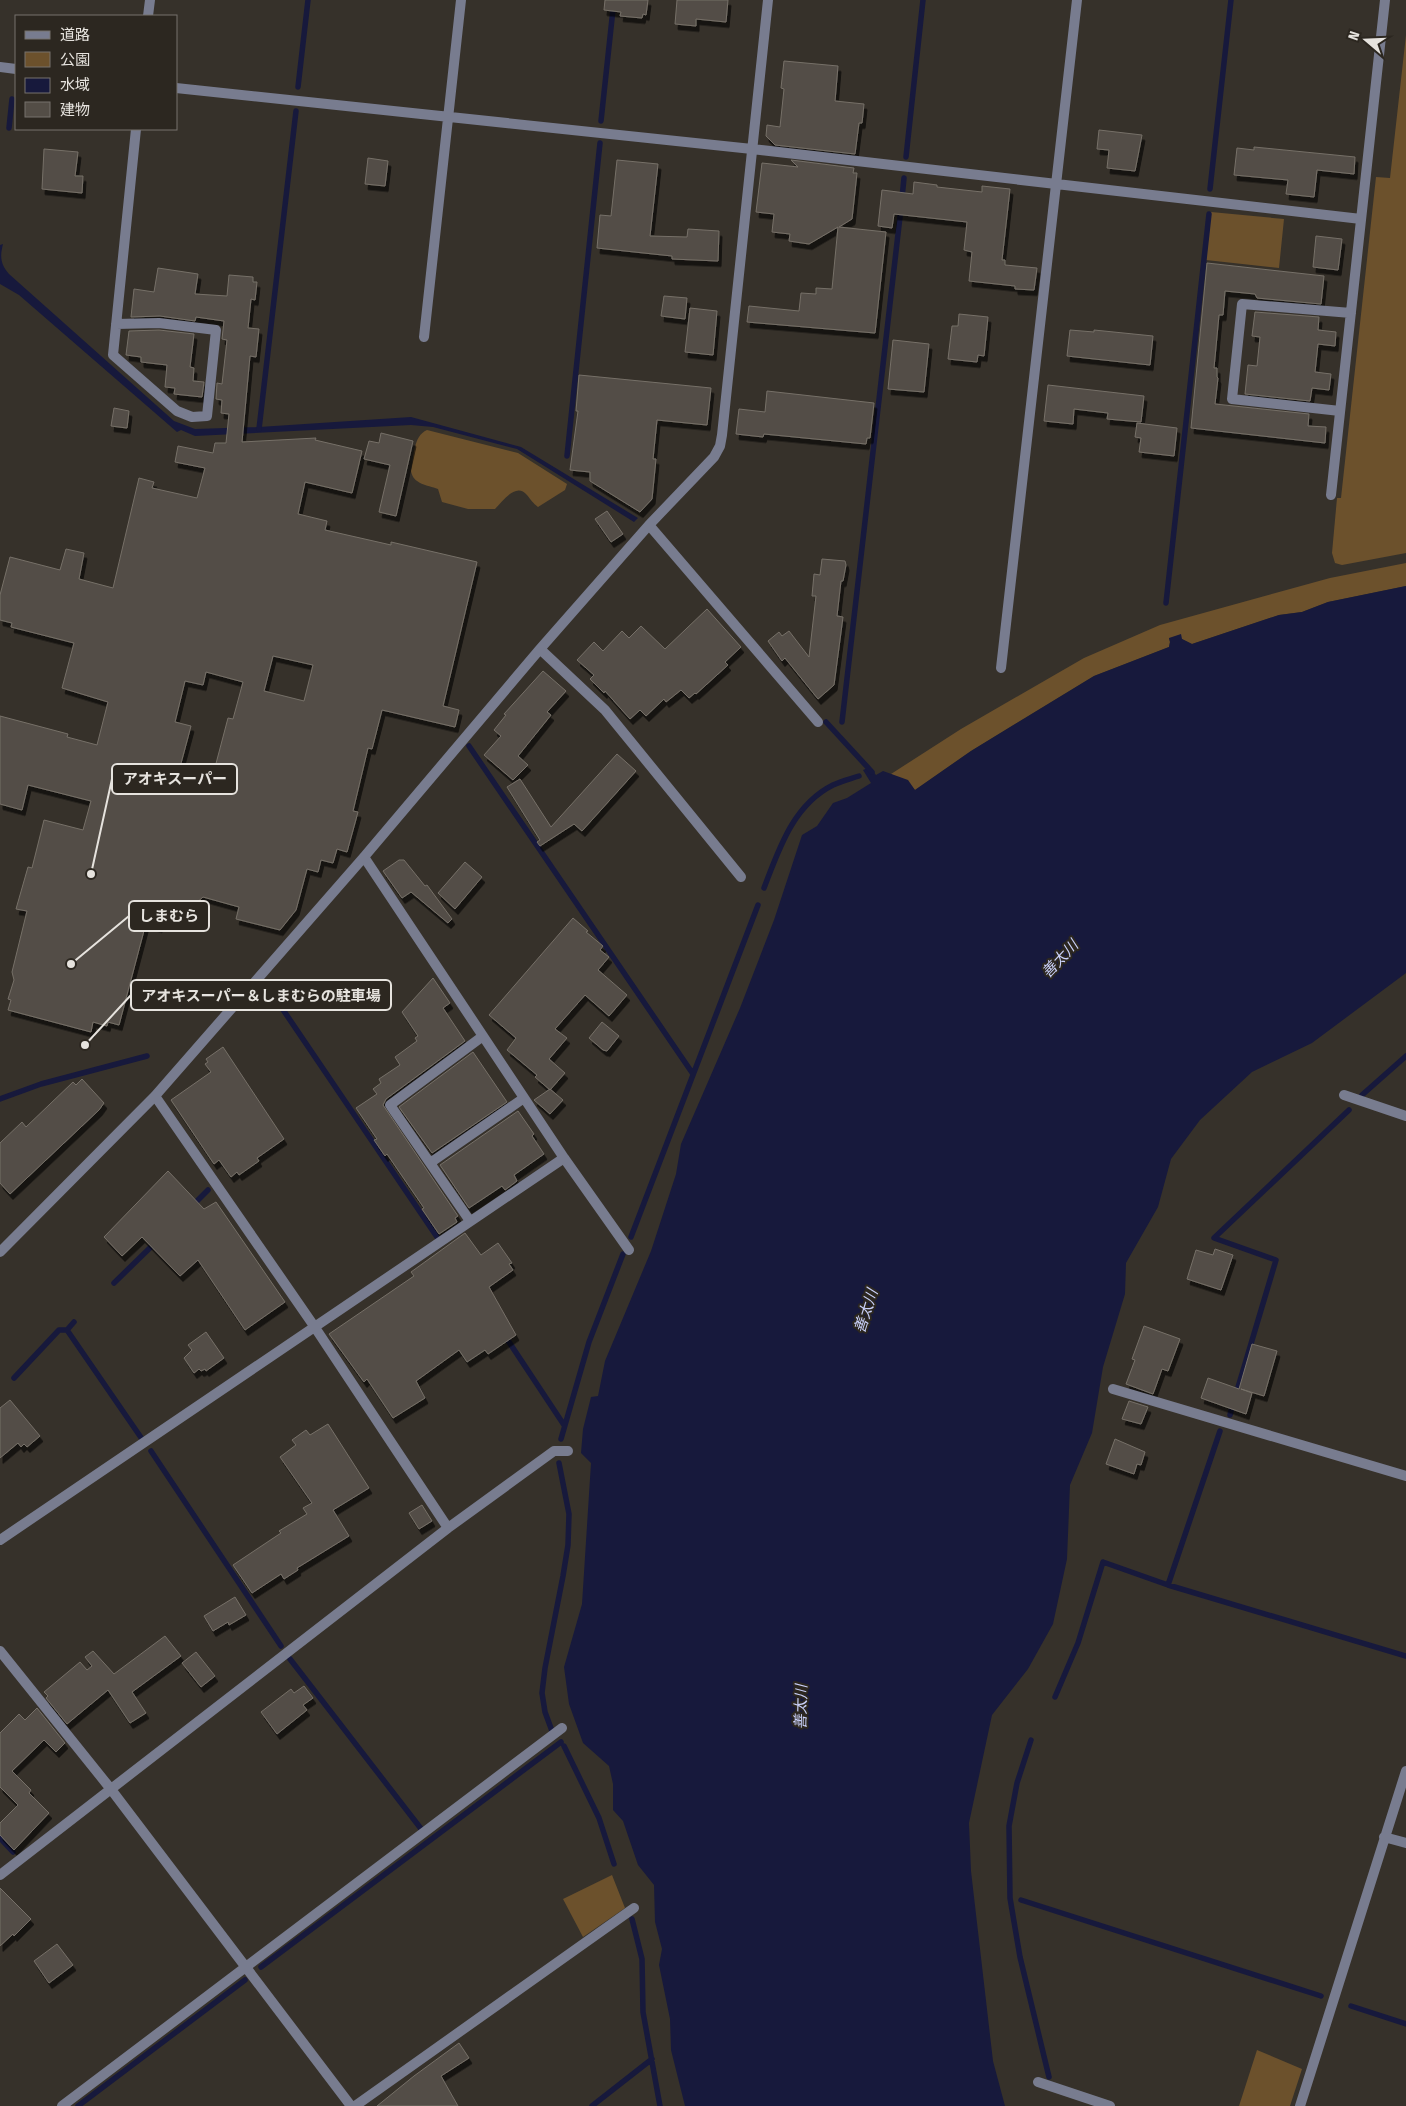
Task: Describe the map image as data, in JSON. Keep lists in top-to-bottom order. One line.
{"water":["善太川"],"places":["アオキスーパー","しまむら","アオキスーパー＆しまむらの駐車場"],"legend":["道路","公園","水域","建物"],"north":"left"}
